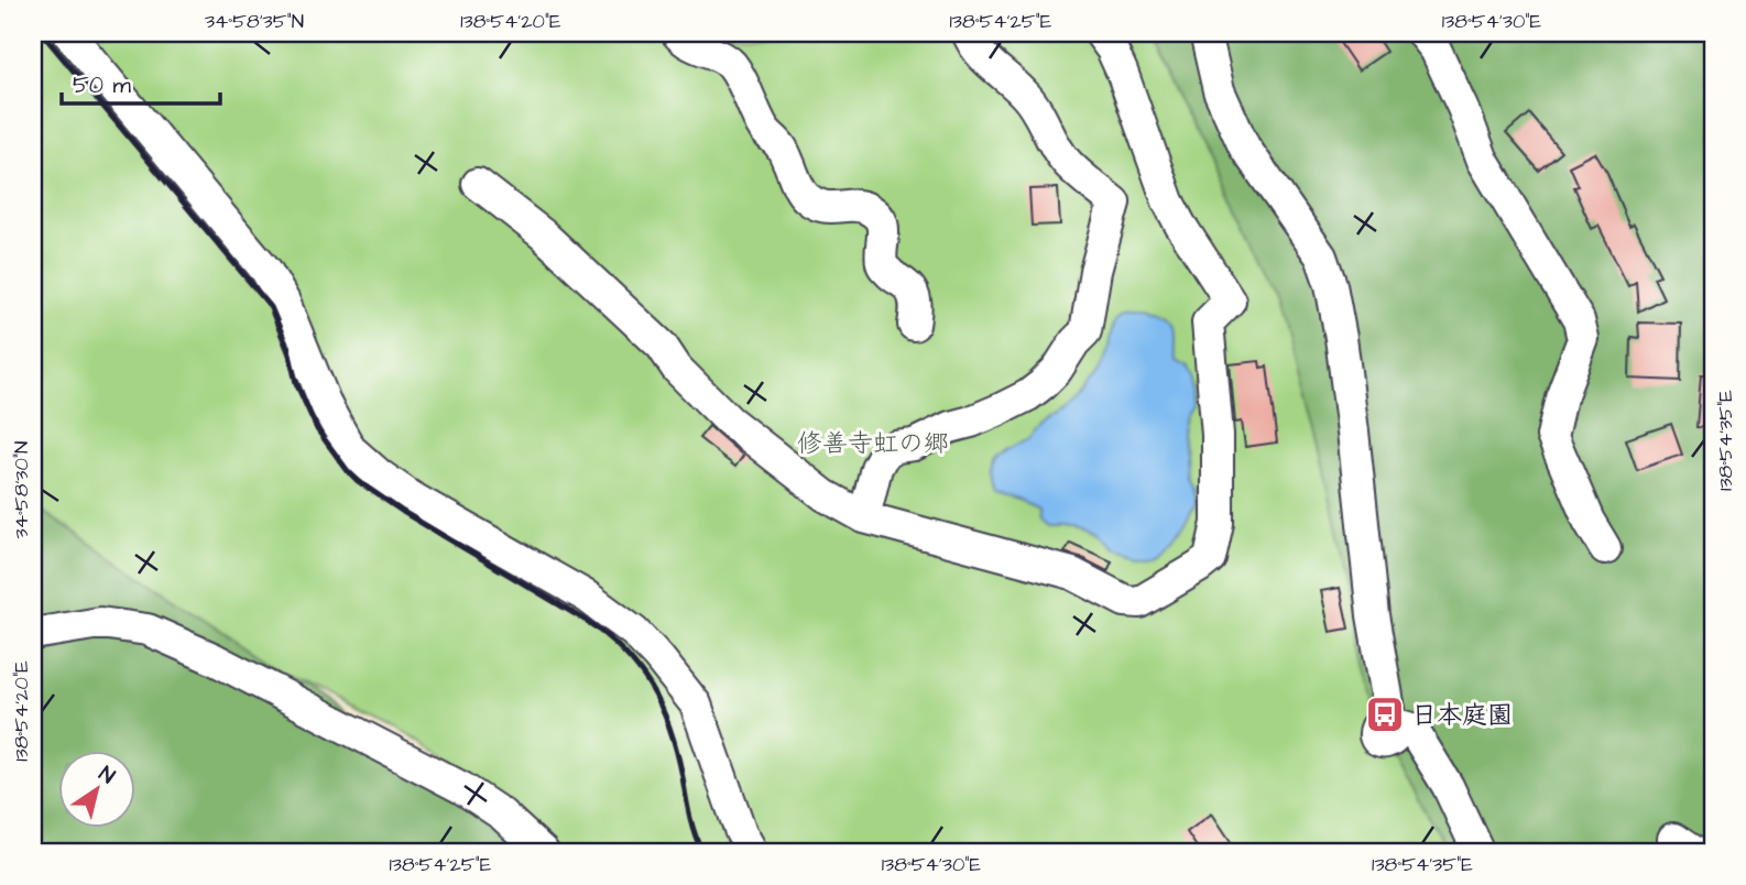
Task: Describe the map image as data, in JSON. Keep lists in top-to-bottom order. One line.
{"parks":["修善寺虹の郷"],"places":{"bus stop":["日本庭園"]},"scale_bar":"50 m","north":"top right","coordinates":["34°58'35\"N","138°54'20\"E","138°54'25\"E","138°54'30\"E","138°54'35\"E","34°58'30\"N"]}
